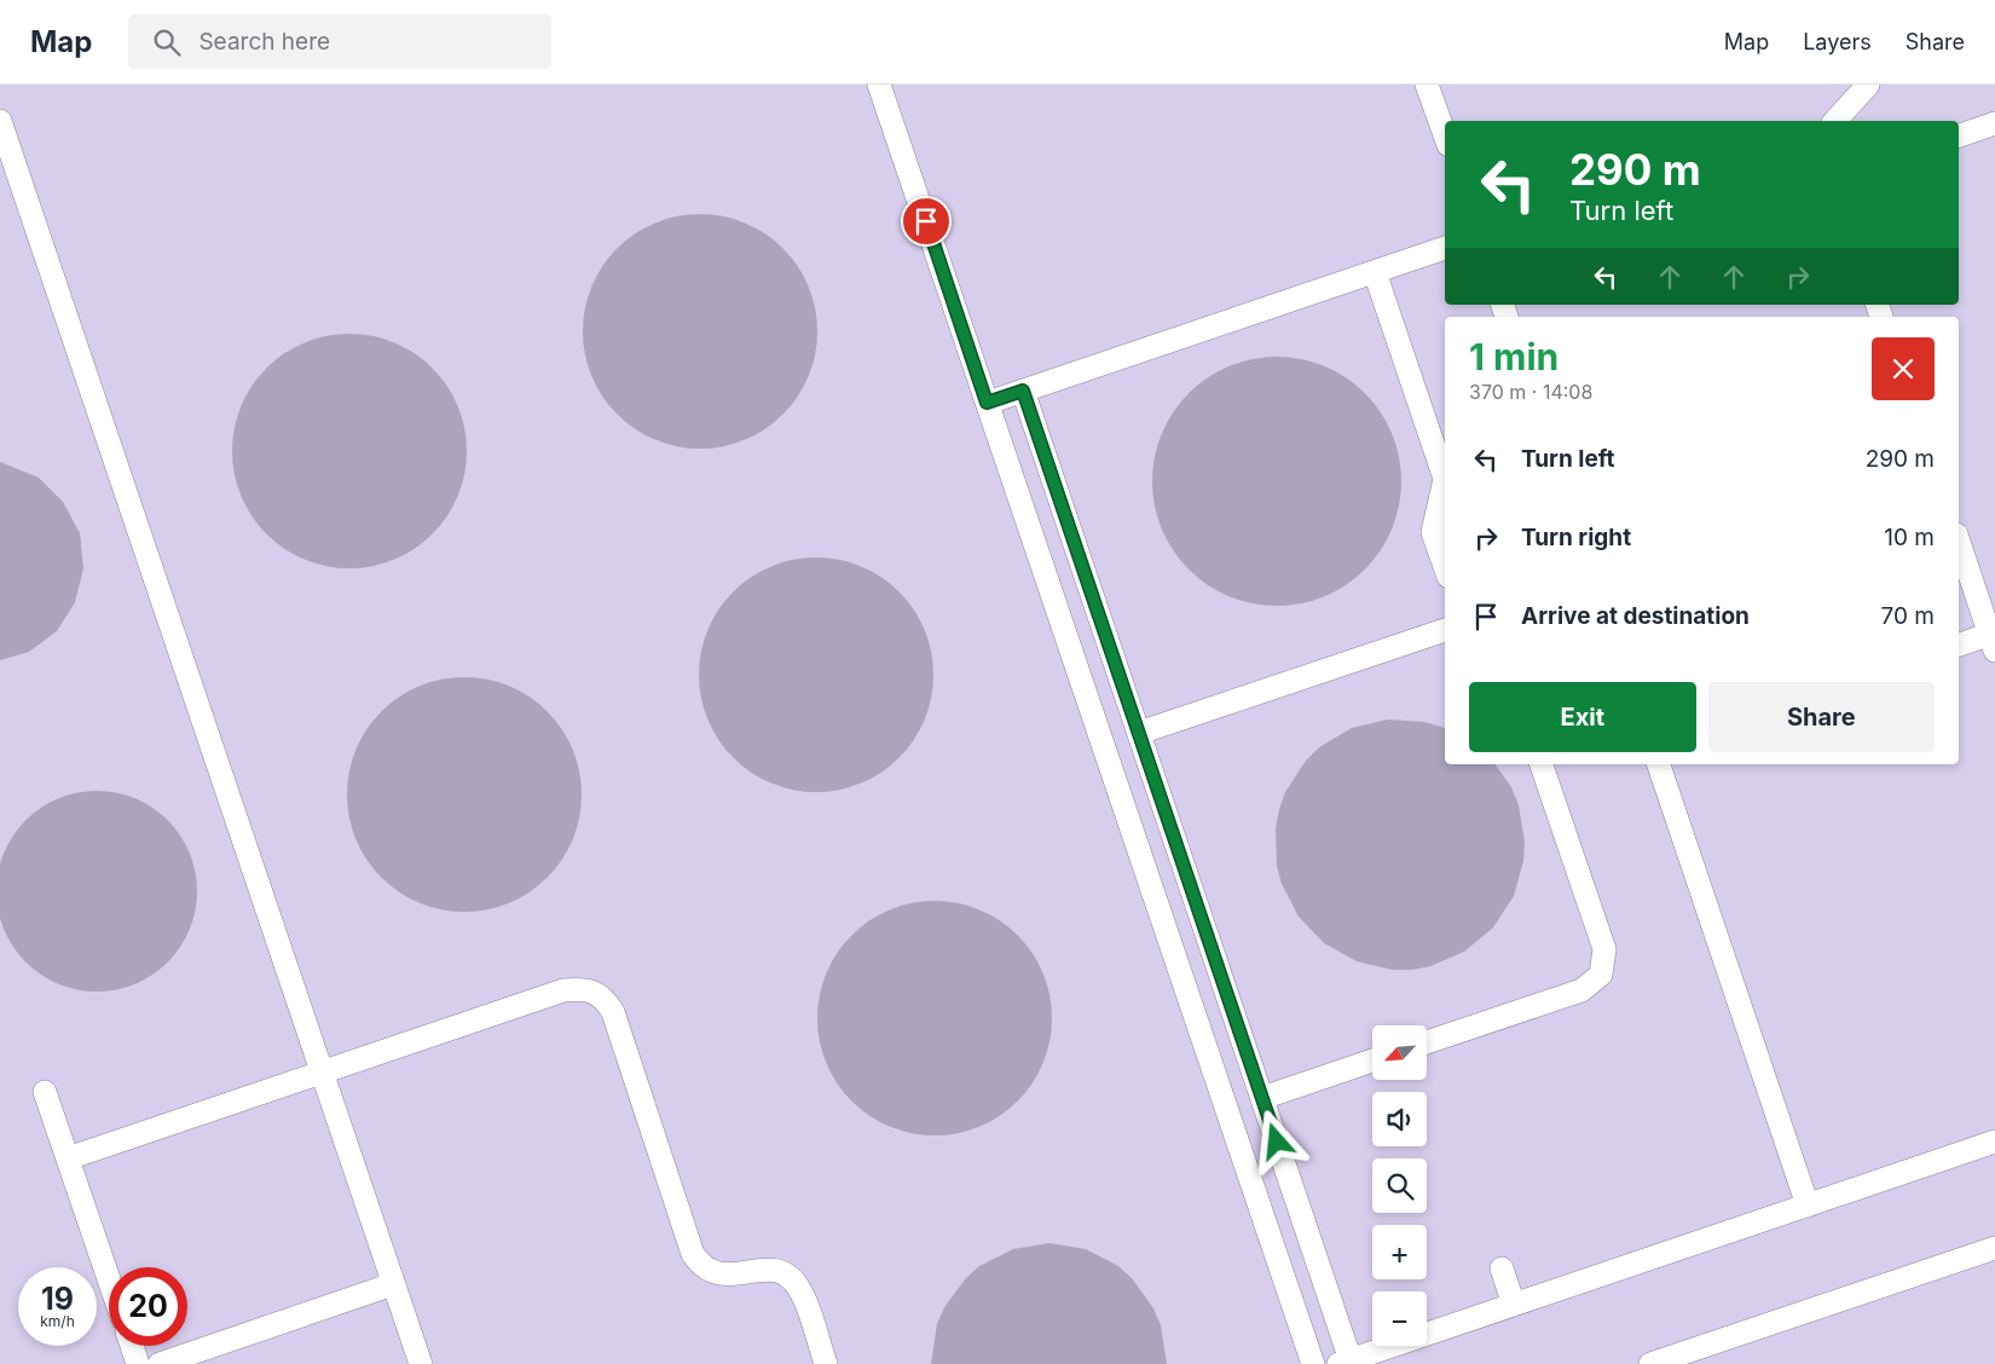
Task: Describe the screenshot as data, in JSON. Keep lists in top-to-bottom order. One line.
{"north":"bottom left","page":{"header":"Map","search":"Search here","nav":["Map","Layers","Share"],"turn":["290 m","Turn left"],"heading":["1 min","370 m · 14:08"],"list":[{"name":"Turn left","value":"290 m"},{"name":"Turn right","value":"10 m"},{"name":"Arrive at destination","value":"70 m"}],"buttons":["Exit","Share"],"map_buttons":["+","−"],"speed":"19 km/h","limit":"20"}}
